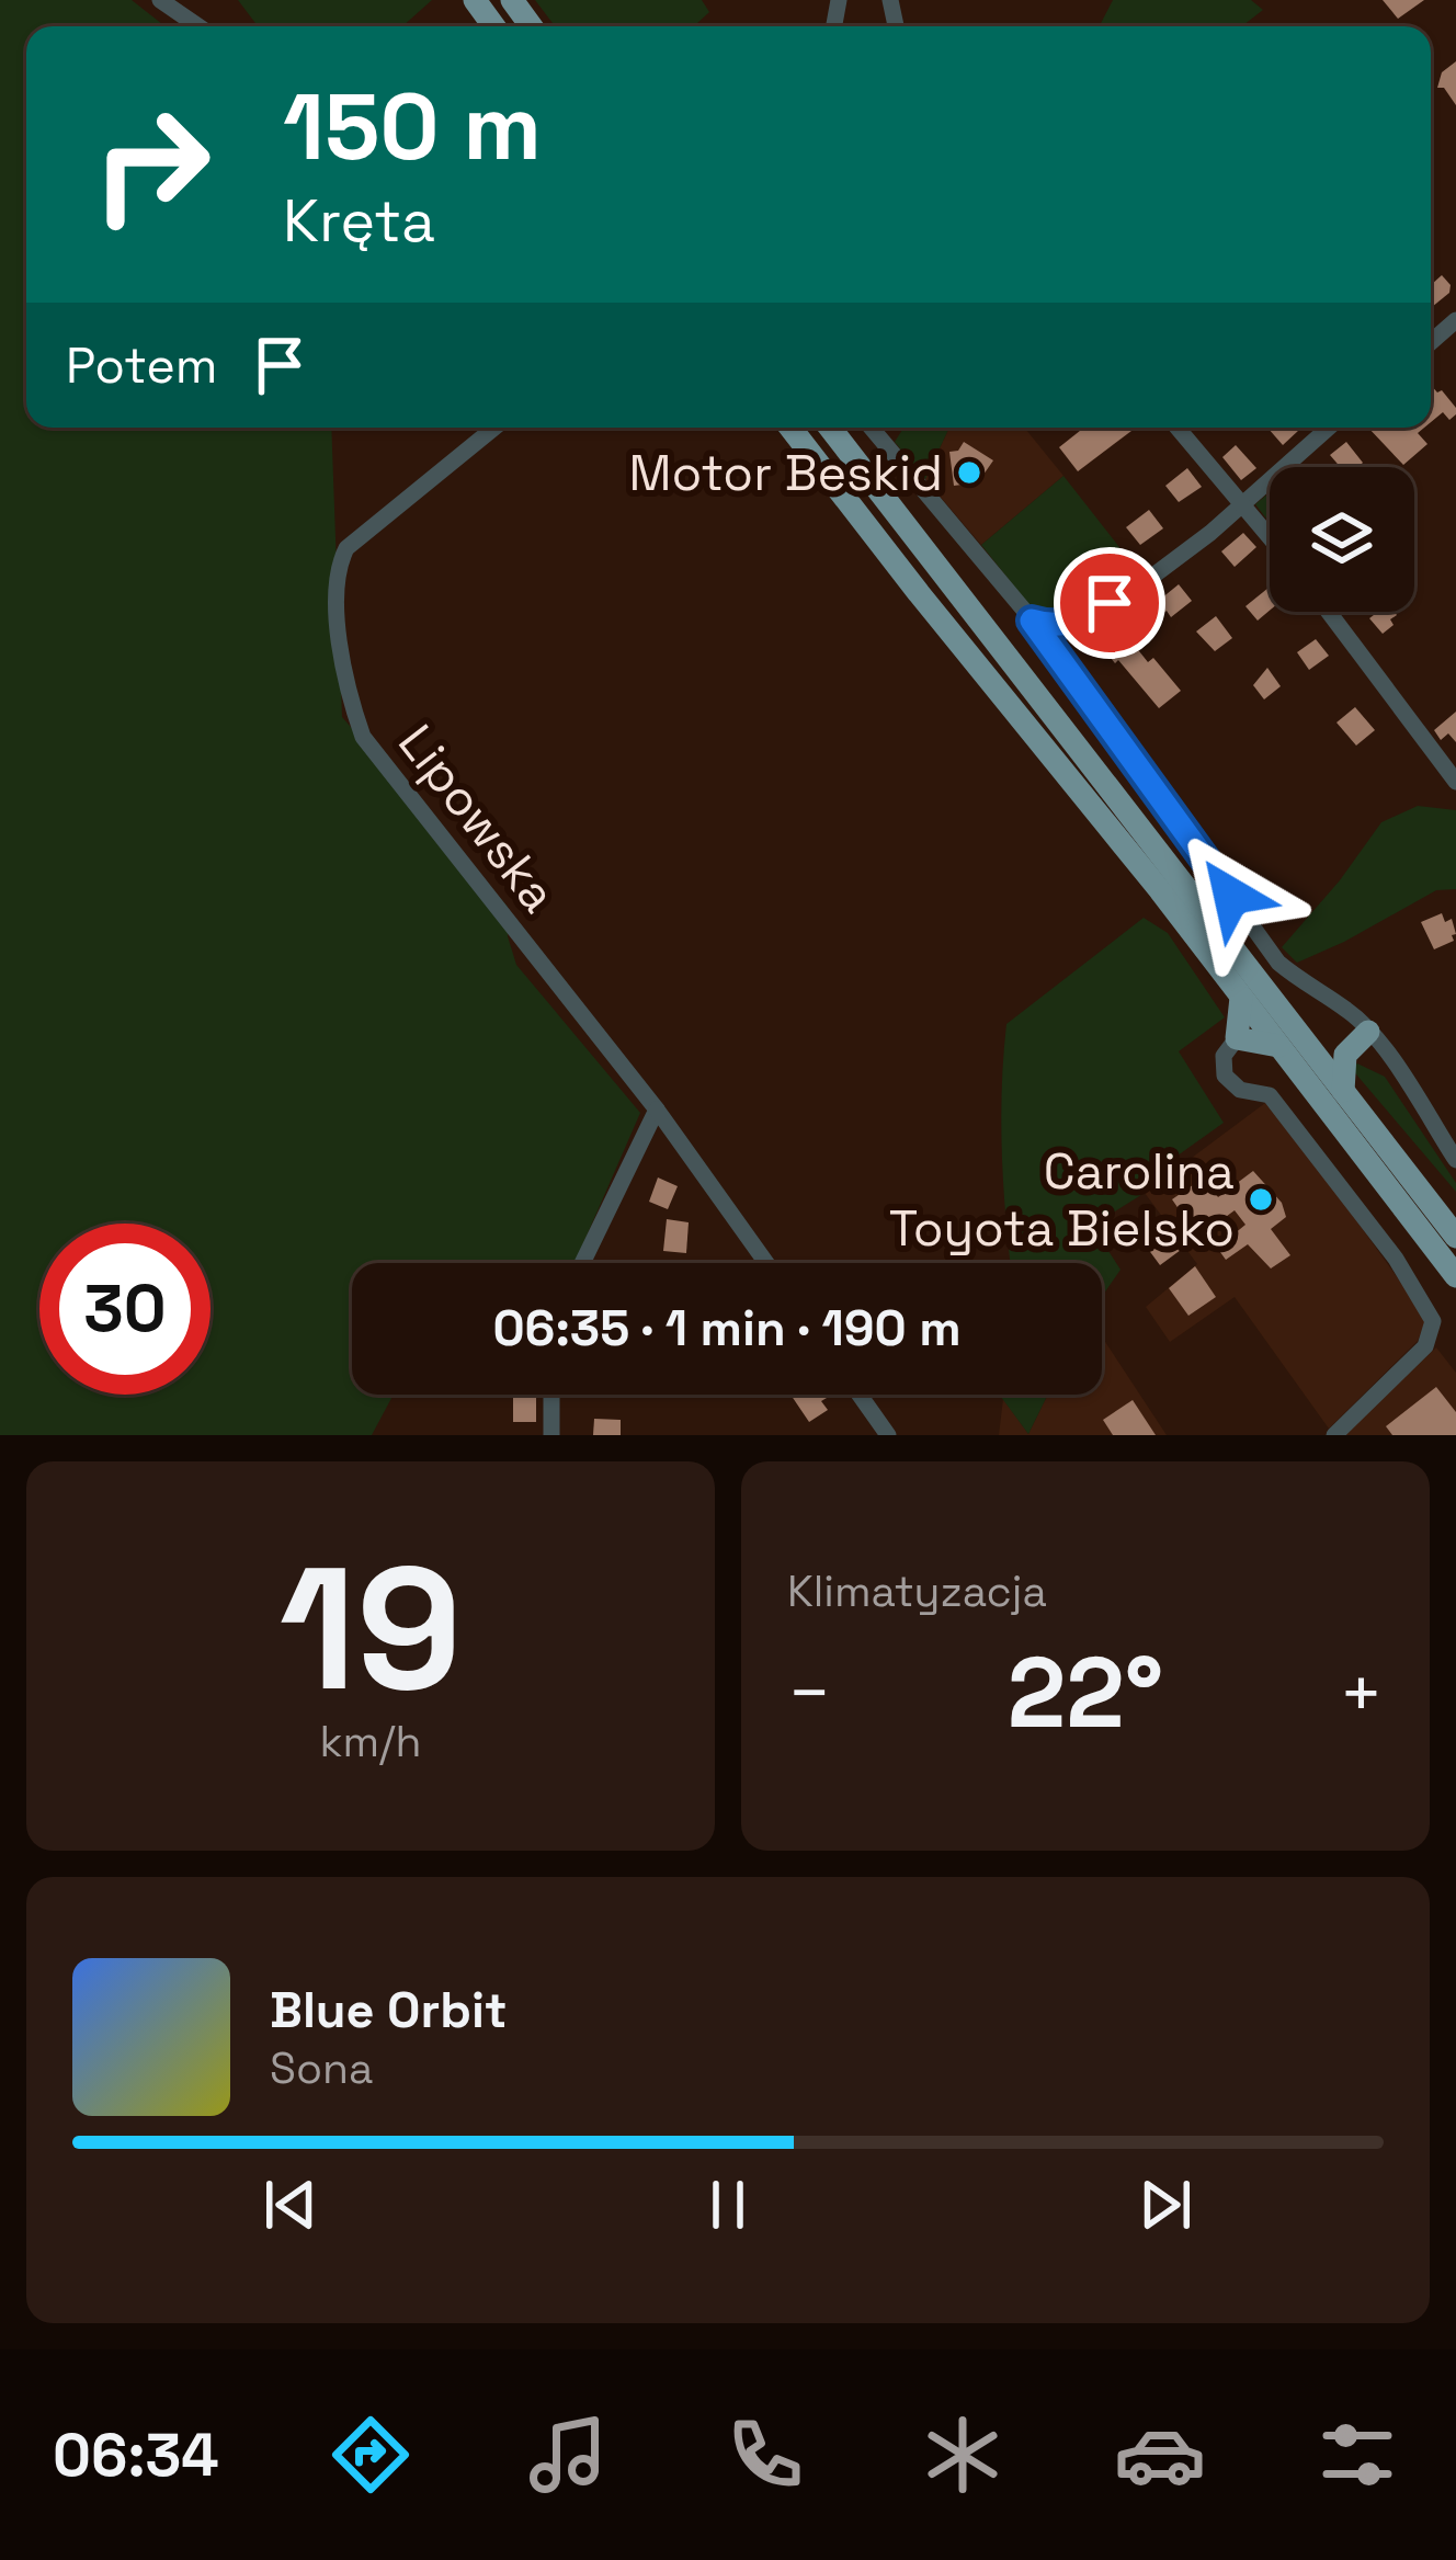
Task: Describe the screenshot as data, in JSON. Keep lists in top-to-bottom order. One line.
{"streets":{"street":["Lipowska"]},"places":["Motor Beskid","Carolina Toyota Bielsko"],"page":{"turn":["150 m","Kręta"],"then":"Potem","limit":"30","trip":"06:35 · 1 min · 190 m","tile":[["19","km/h"],"Klimatyzacja"],"heat":["−","22°","+"],"song":["Blue Orbit","Sona"],"tabs":"06:34"}}
